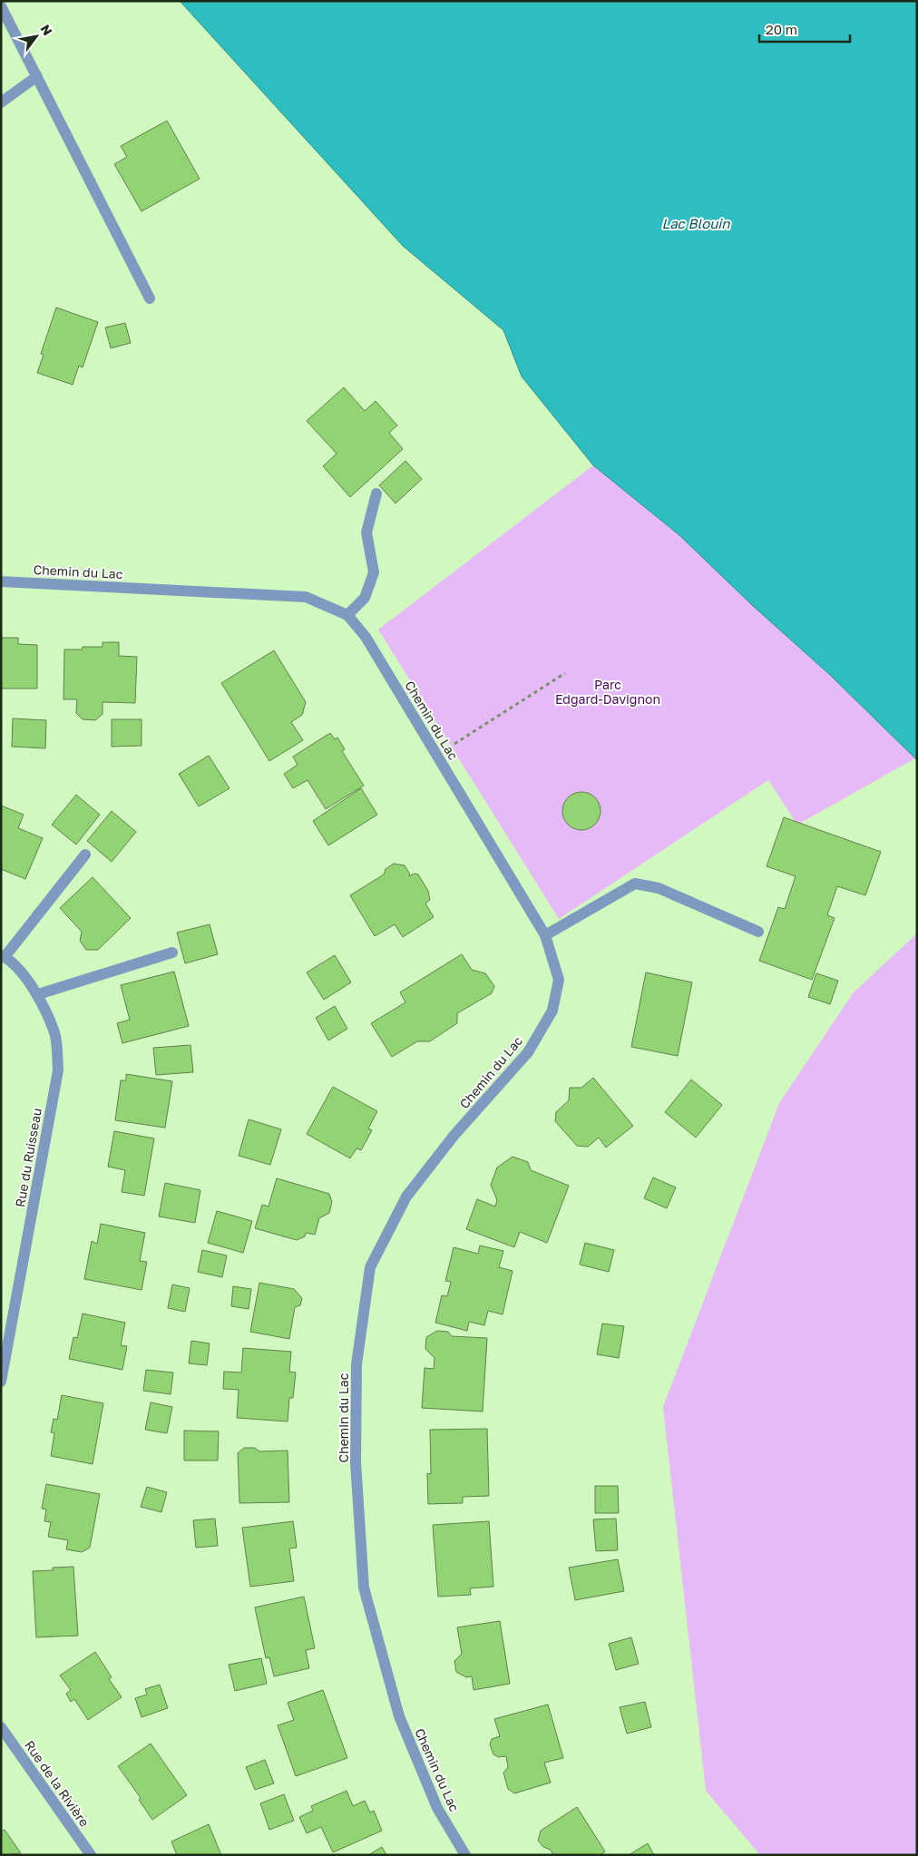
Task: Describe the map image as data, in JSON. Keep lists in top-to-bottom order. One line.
{"streets":{"street":["Chemin du Lac","Rue du Ruisseau","Rue de la Rivière"]},"water":["Lac Blouin"],"parks":["Parc Edgard-Davignon"],"scale_bar":"20 m","north":"top right"}
